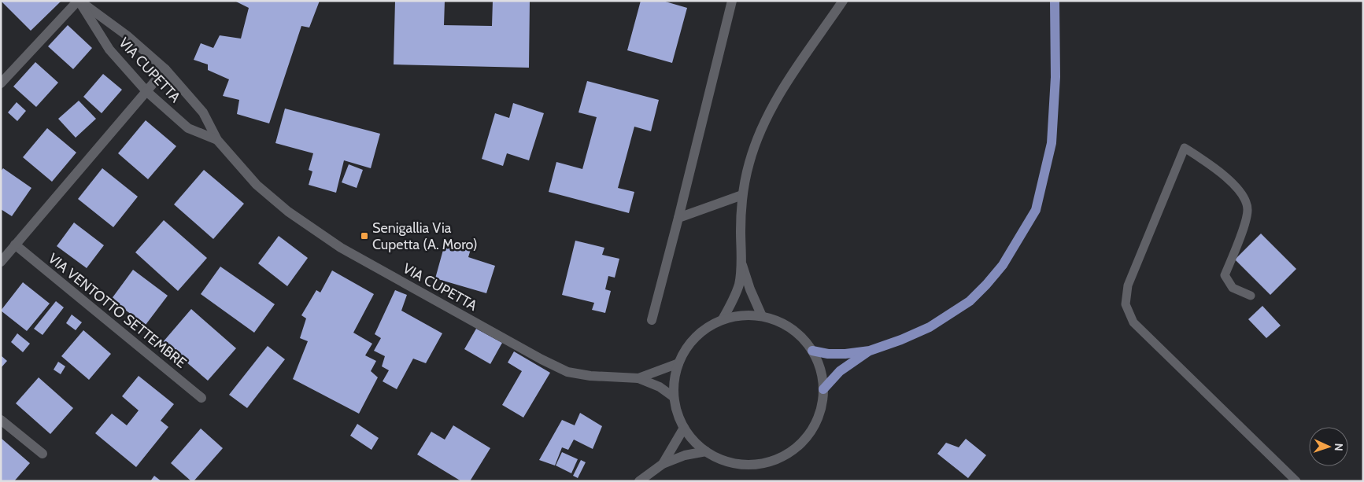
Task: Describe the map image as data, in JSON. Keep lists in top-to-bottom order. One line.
{"streets":{"street":["VIA CUPETTA","VIA VENTOTTO SETTEMBRE"]},"places":{"transit":["Senigallia Via Cupetta (A. Moro)"]},"north":"right"}
